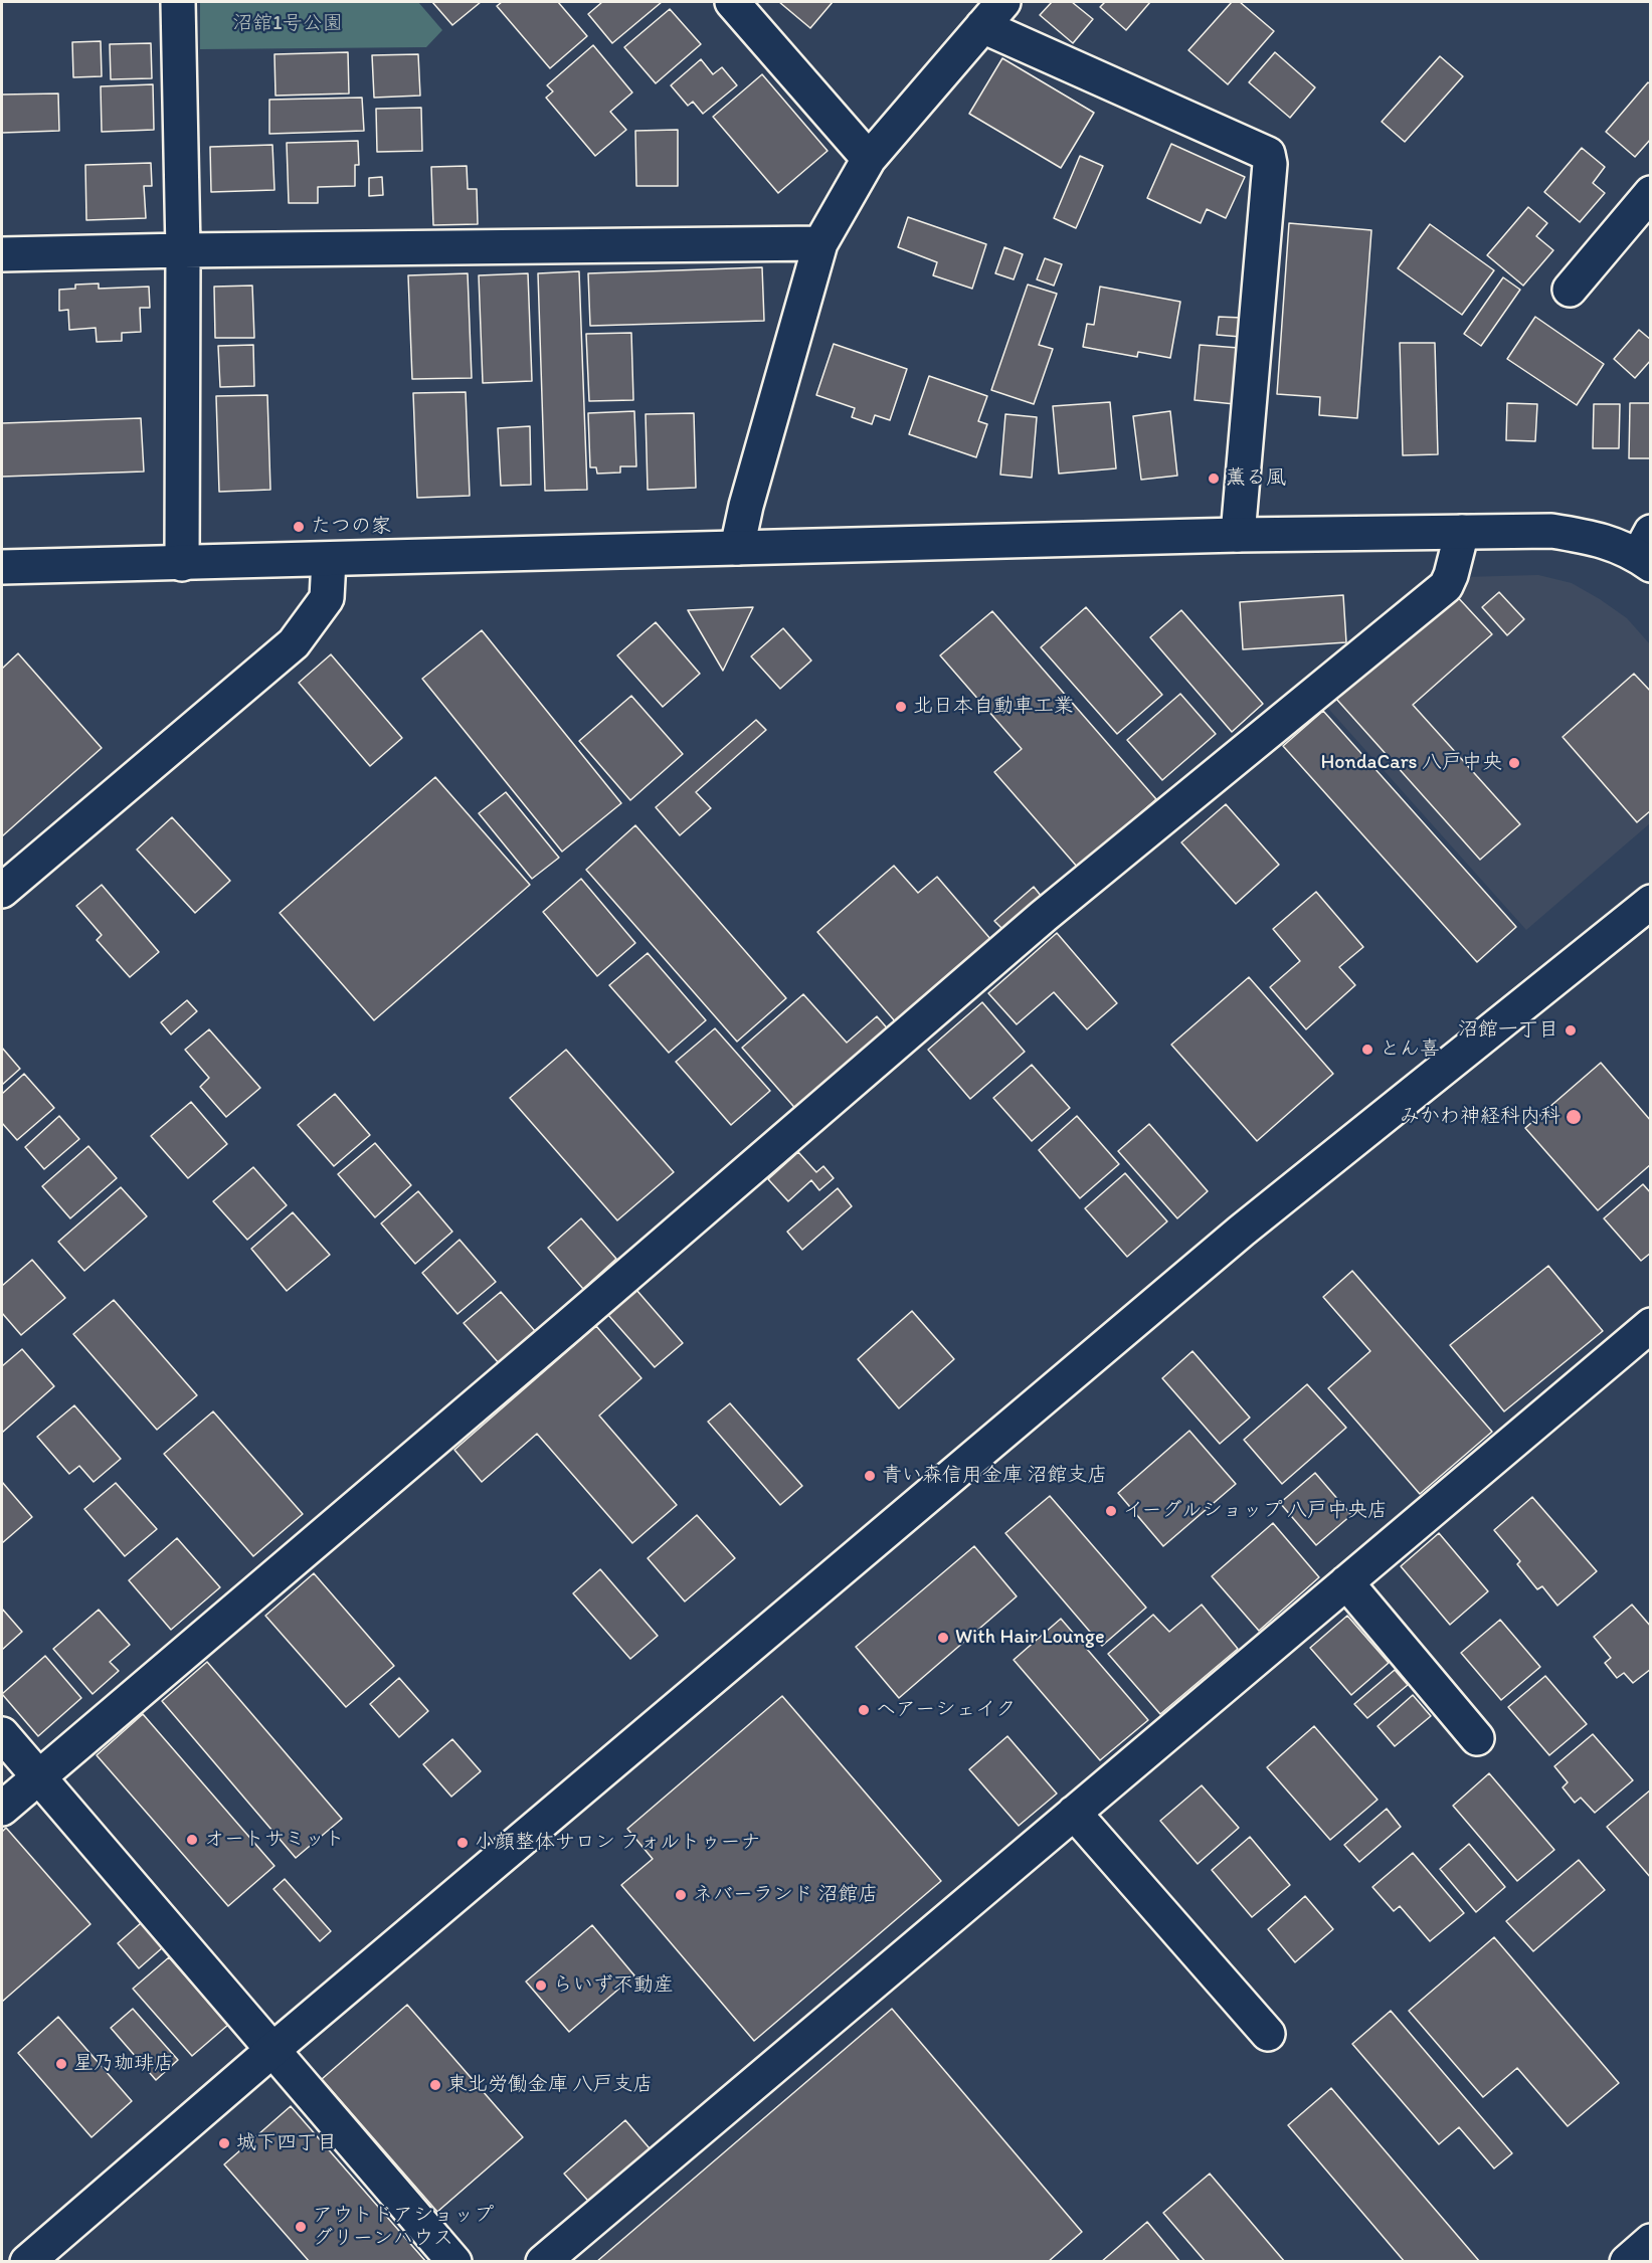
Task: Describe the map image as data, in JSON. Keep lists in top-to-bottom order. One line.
{"parks":["沼舘1号公園"],"places":["薫る風","たつの家","北日本自動車工業","HondaCars 八戸中央","沼館一丁目","とん喜","みかわ神経科内科","青い森信用金庫 沼館支店","イーグルショップ 八戸中央店","With Hair Lounge","ヘアーシェイク","オートサミット","小顔整体サロン フォルトゥーナ","ネバーランド 沼館店","らいず不動産","星乃珈琲店","東北労働金庫 八戸支店","城下四丁目","アウトドアショップ グリーンハウス"]}
